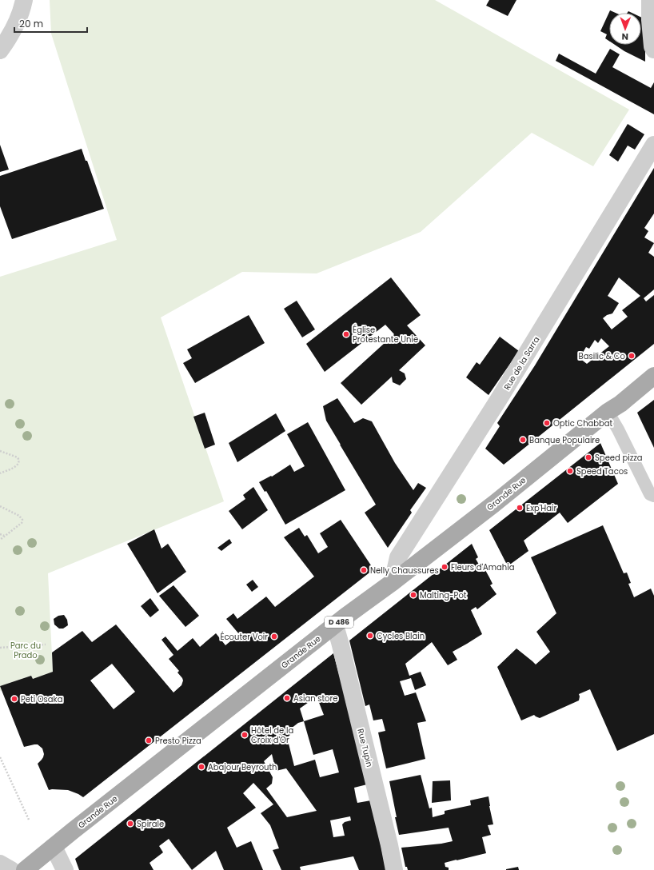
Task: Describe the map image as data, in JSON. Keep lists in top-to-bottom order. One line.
{"streets":{"main road":["Grande Rue","D 486"],"street":["Rue de la Sarra","Rue Tupin"]},"crossings":[["Rue de la Sarra","Grande Rue"],["Grande Rue","Rue Tupin"]],"parks":["Parc du Prado"],"places":["Église Protestante Unie","Basilic & Co","Optic Chabbat","Banque Populaire","Speed pizza","Speed Tacos","Exp'Hair","Fleurs d'Amahia","Nelly Chaussures","Malting-Pot","Cycles Blain","Écouter Voir","Asian store","Peti Osaka","Hôtel de la Croix d'Or","Presto Pizza","Abajour Beyrouth","Spirale"],"scale_bar":"20 m","north":"bottom"}
